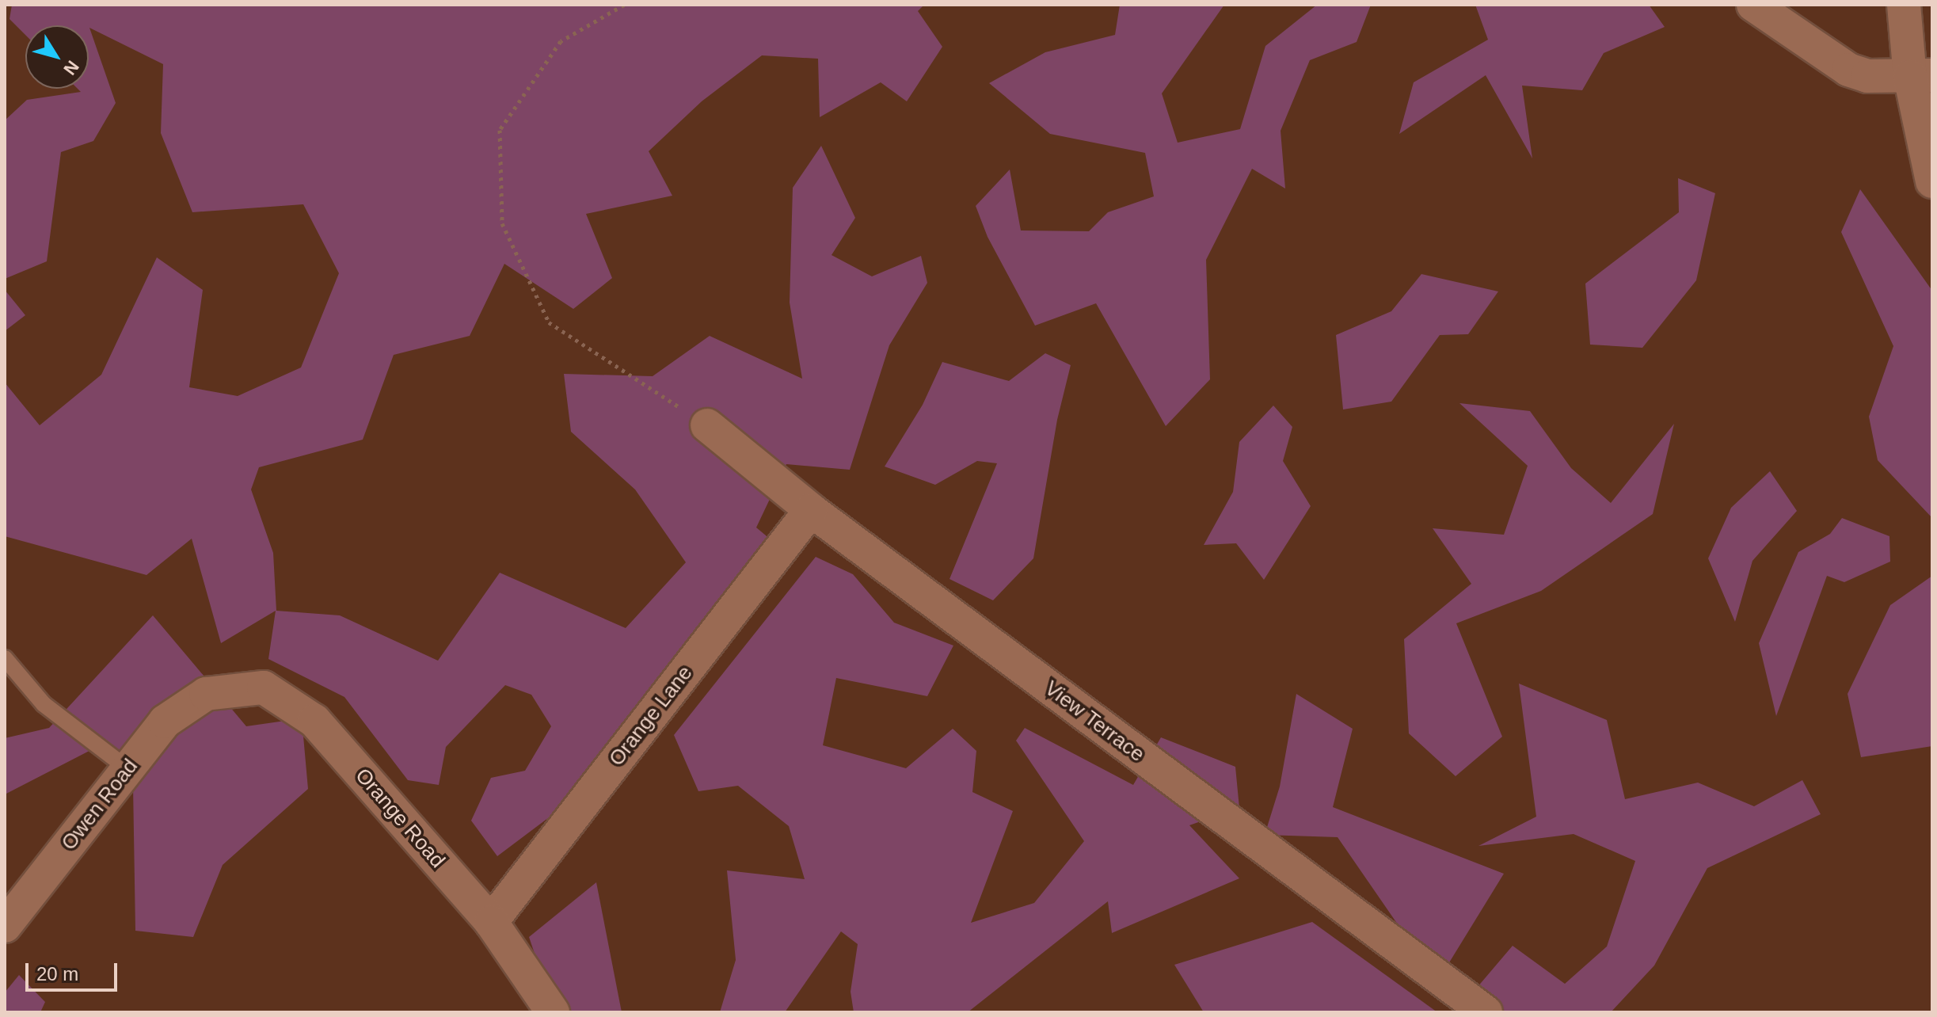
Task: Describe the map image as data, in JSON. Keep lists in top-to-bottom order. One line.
{"streets":{"street":["Orange Lane","View Terrace","Owen Road","Orange Road"]},"crossings":[["Orange Lane","View Terrace"],["Orange Lane","Orange Road"],["Owen Road","Orange Road"]],"scale_bar":"20 m","north":"bottom right"}
